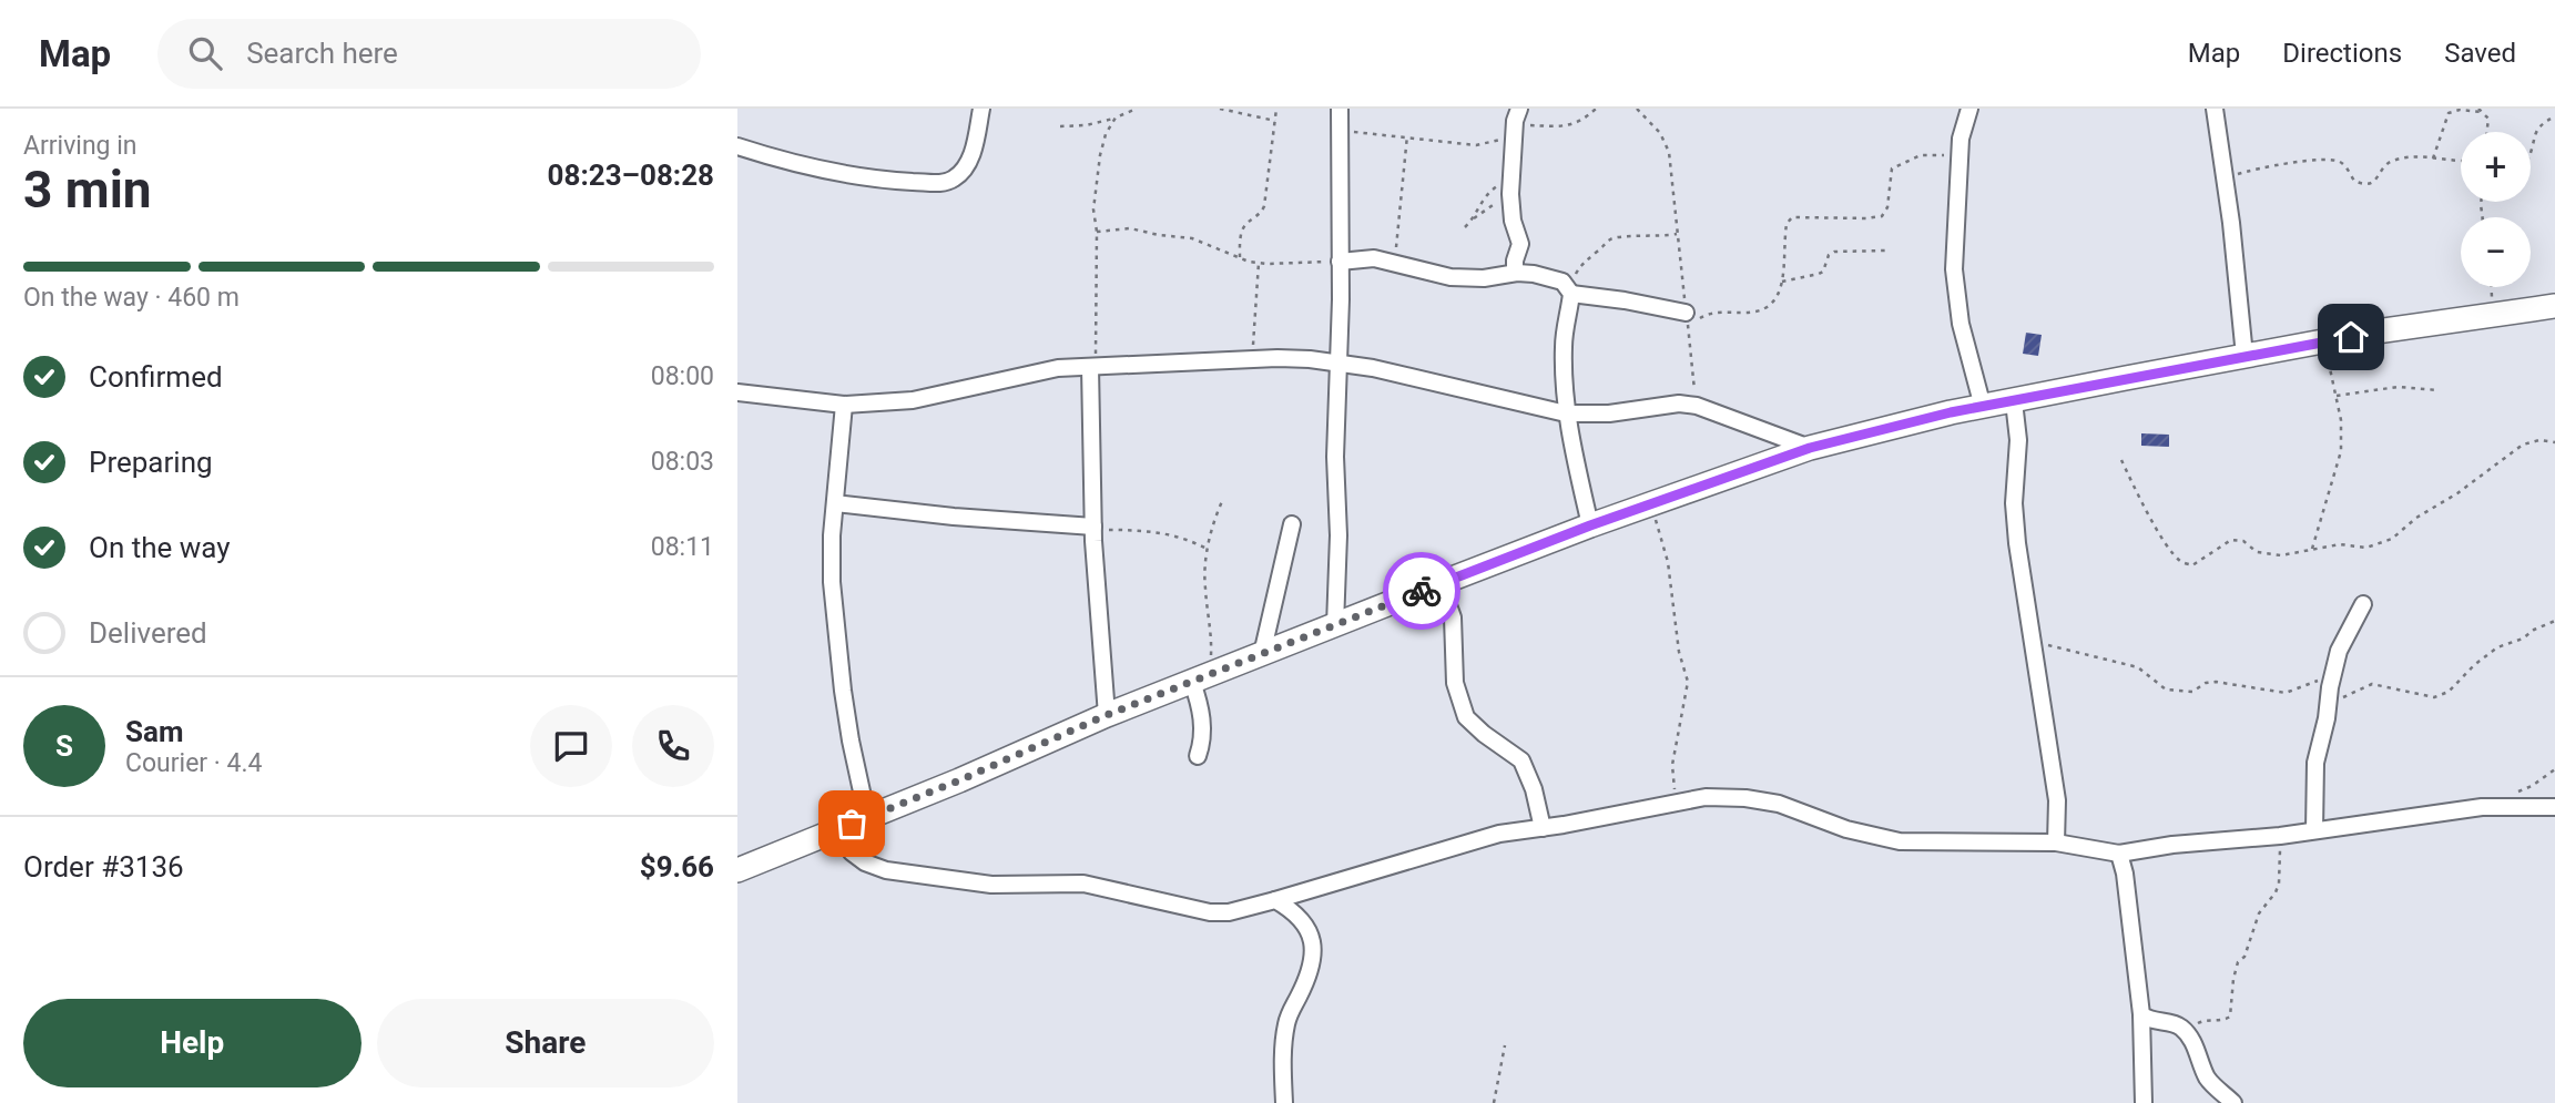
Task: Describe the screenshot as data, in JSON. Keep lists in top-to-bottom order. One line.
{"page":{"header":"Map","search":"Search here","nav":["Map","Directions","Saved"],"heading":["3 min","Arriving in","08:23–08:28"],"panel":["Sam","Courier · 4.4","Order #3136","$9.66"],"map_buttons":["+","−"],"bar":"On the way · 460 m","list":[["Confirmed","08:00"],["Preparing","08:03"],["On the way","08:11"],"Delivered"],"round":"S","buttons":["Help","Share"]}}
